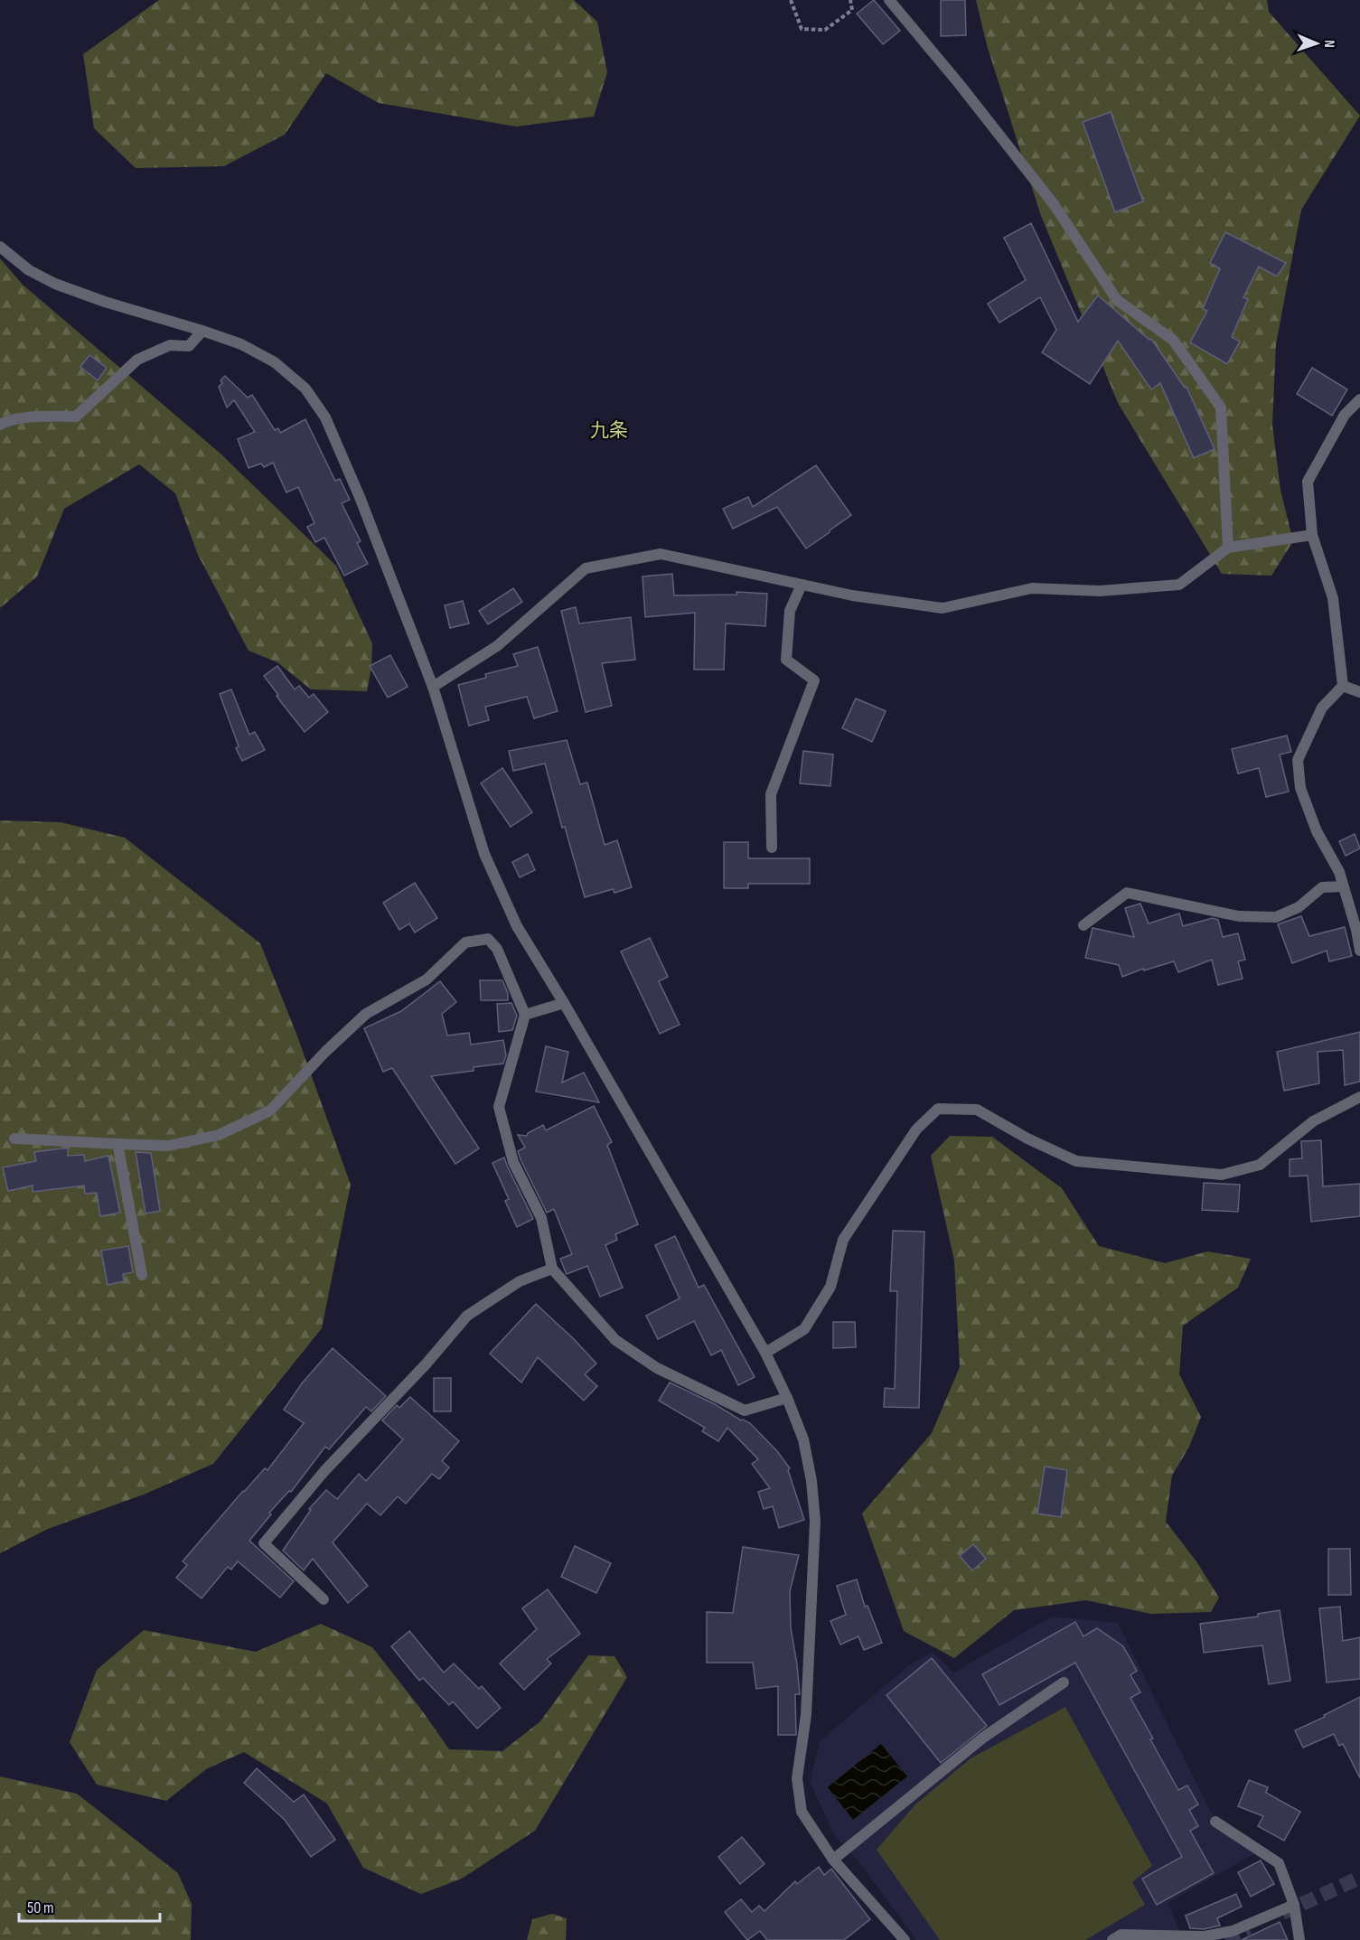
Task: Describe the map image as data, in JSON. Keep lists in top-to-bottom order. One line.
{"districts":["九条"],"scale_bar":"50 m","north":"right"}
